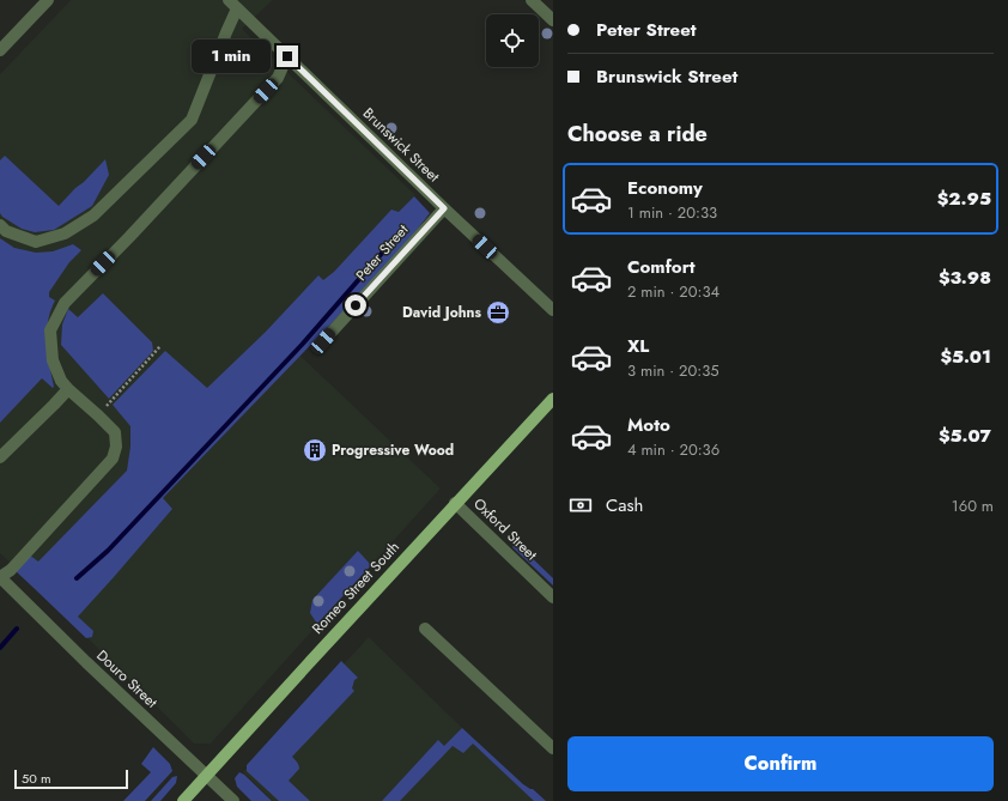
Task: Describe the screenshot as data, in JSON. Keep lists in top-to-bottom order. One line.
{"streets":{"main road":["Romeo Street South"],"street":["Brunswick Street","Peter Street","Oxford Street","Douro Street"]},"crossings":[["Brunswick Street","Peter Street"],["Oxford Street","Romeo Street South"],["Romeo Street South","Douro Street"]],"places":{"office":["David Johns"],"building":["Progressive Wood"]},"scale_bar":"50 m","page":{"banner":["Peter Street","Brunswick Street"],"bubble":"1 min","heading":"Choose a ride","list":[{"name":"Economy","note":"1 min · 20:33","value":"$2.95"},{"name":"Comfort","note":"2 min · 20:34","value":"$3.98"},{"name":"XL","note":"3 min · 20:35","value":"$5.01"},{"name":"Moto","note":"4 min · 20:36","value":"$5.07"}],"pay":["Cash","160 m"],"buttons":"Confirm","scale":"50 m"}}
